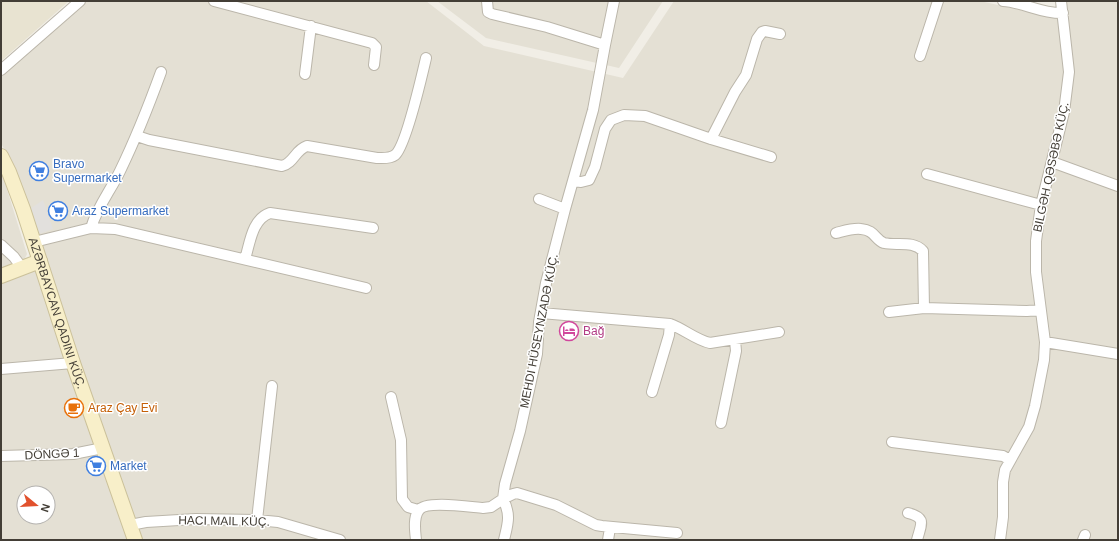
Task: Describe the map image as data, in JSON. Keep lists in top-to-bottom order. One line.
{"streets":{"street":["BILGƏH QƏSƏBƏ KÜÇ.","MEHDI HÜSEYNZADƏ KÜÇ.","DÖNGƏ 1"]},"places":{"supermarket":["Bravo Supermarket","Araz Supermarket","Market"],"hotel":["Bağ"],"cafe":["Araz Çay Evi"]},"north":"right"}
